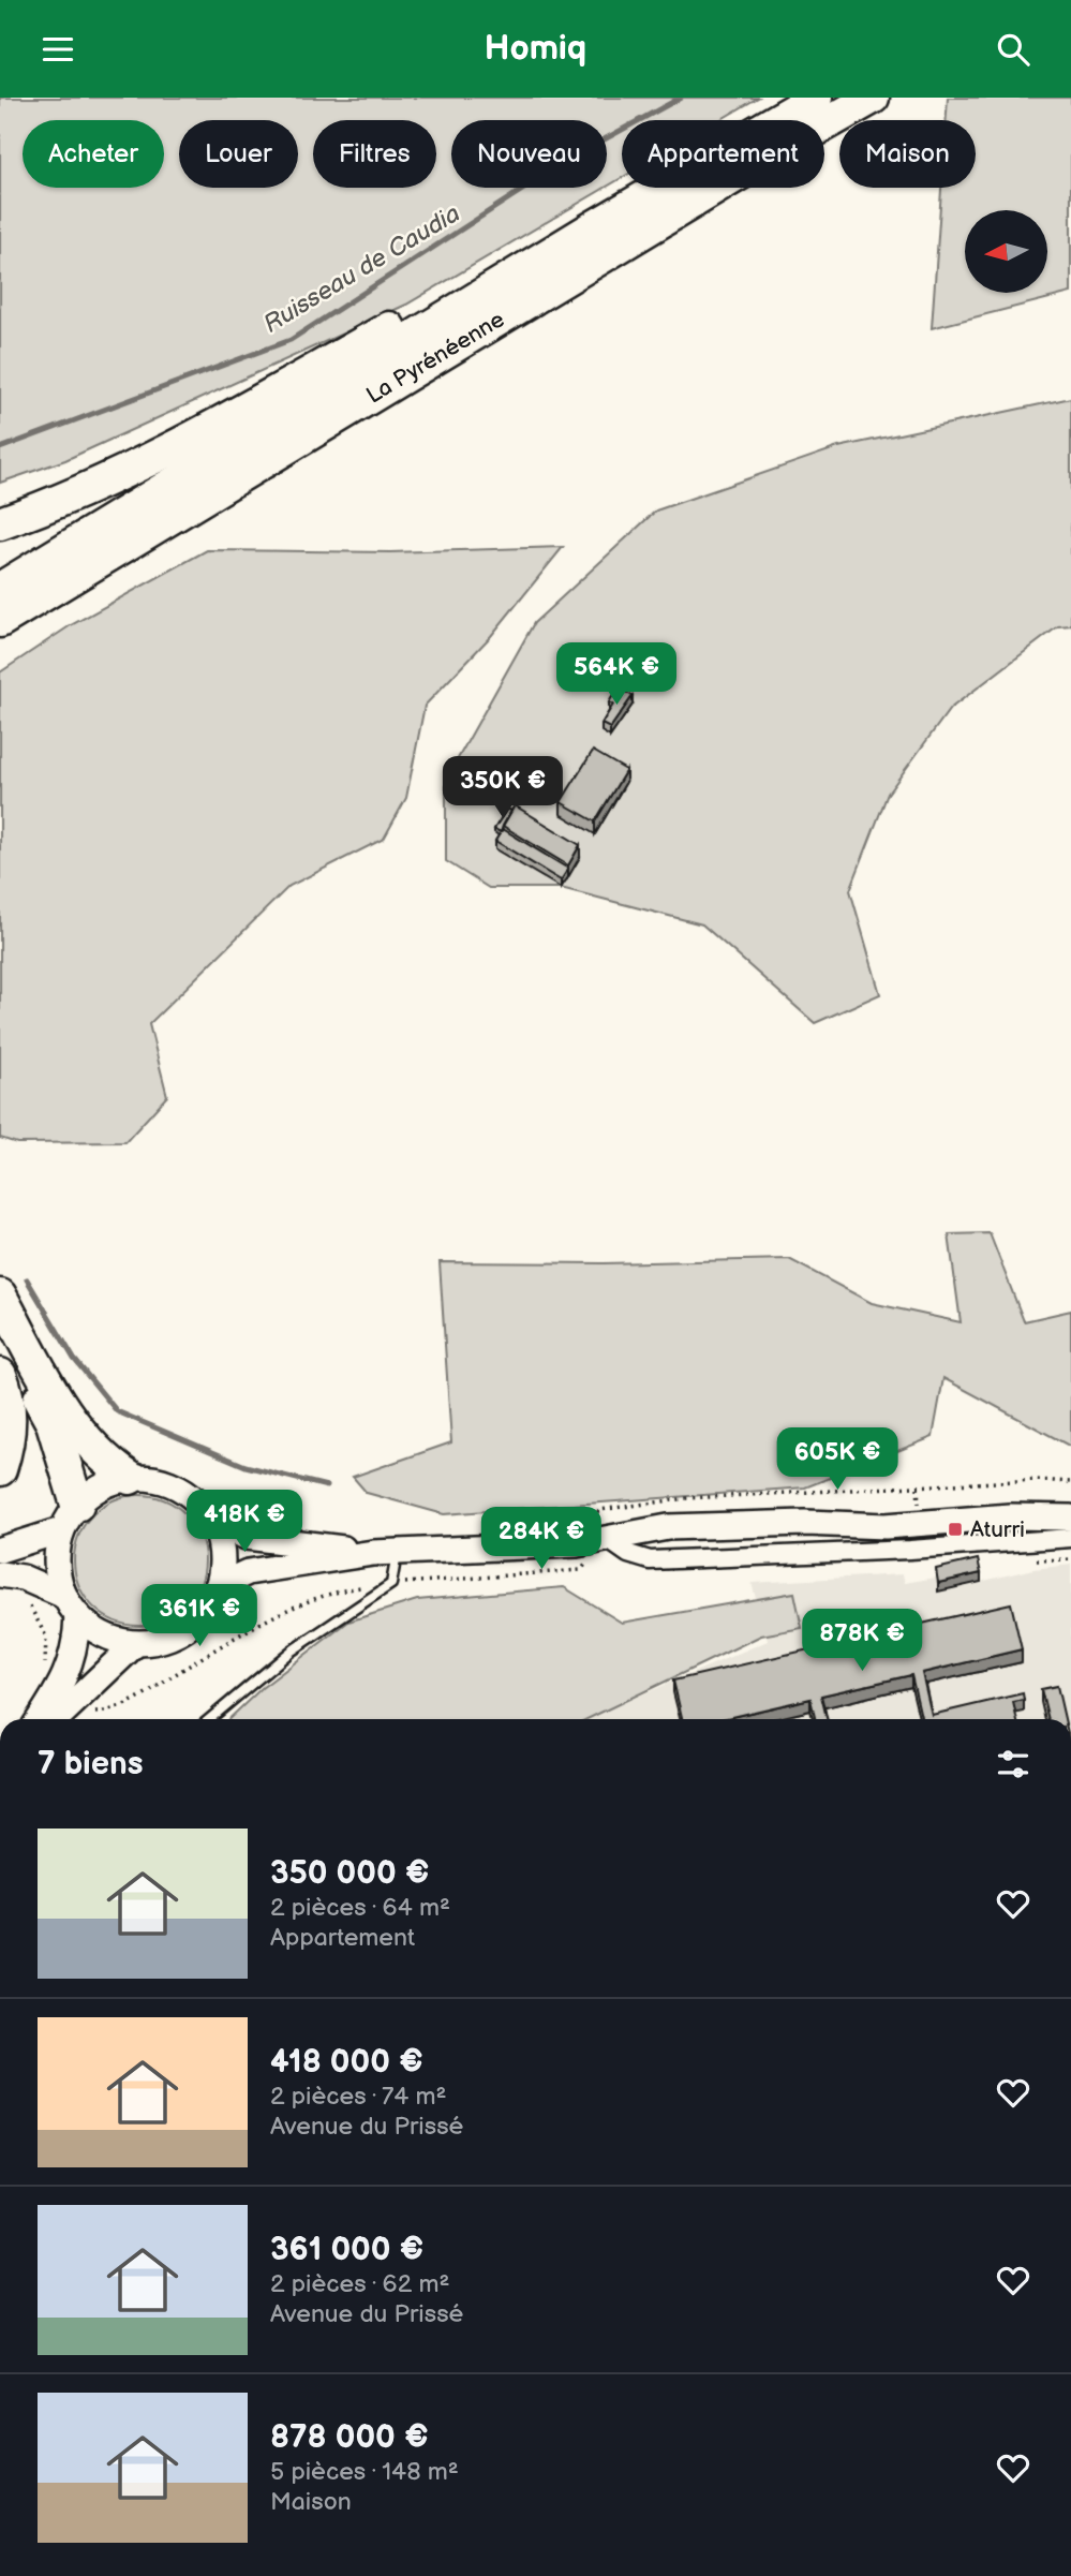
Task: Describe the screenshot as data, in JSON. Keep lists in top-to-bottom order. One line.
{"streets":{"highway":["La Pyrénéenne"]},"water":["Ruisseau de Caudia"],"places":{"transit":["Aturri"]},"north":"left","page":{"header":"Homiq","chip":["Acheter","Louer","Filtres","Nouveau","Appartement","Maison"],"price":["564K €","350K €","605K €","418K €","284K €","361K €","878K €"],"heading":"7 biens","list":[{"name":"350 000 €","note":"2 pièces · 64 m² · Appartement"},{"name":"418 000 €","note":"2 pièces · 74 m² · Avenue du Prissé"},{"name":"361 000 €","note":"2 pièces · 62 m² · Avenue du Prissé"},{"name":"878 000 €","note":"5 pièces · 148 m² · Maison"}]}}
